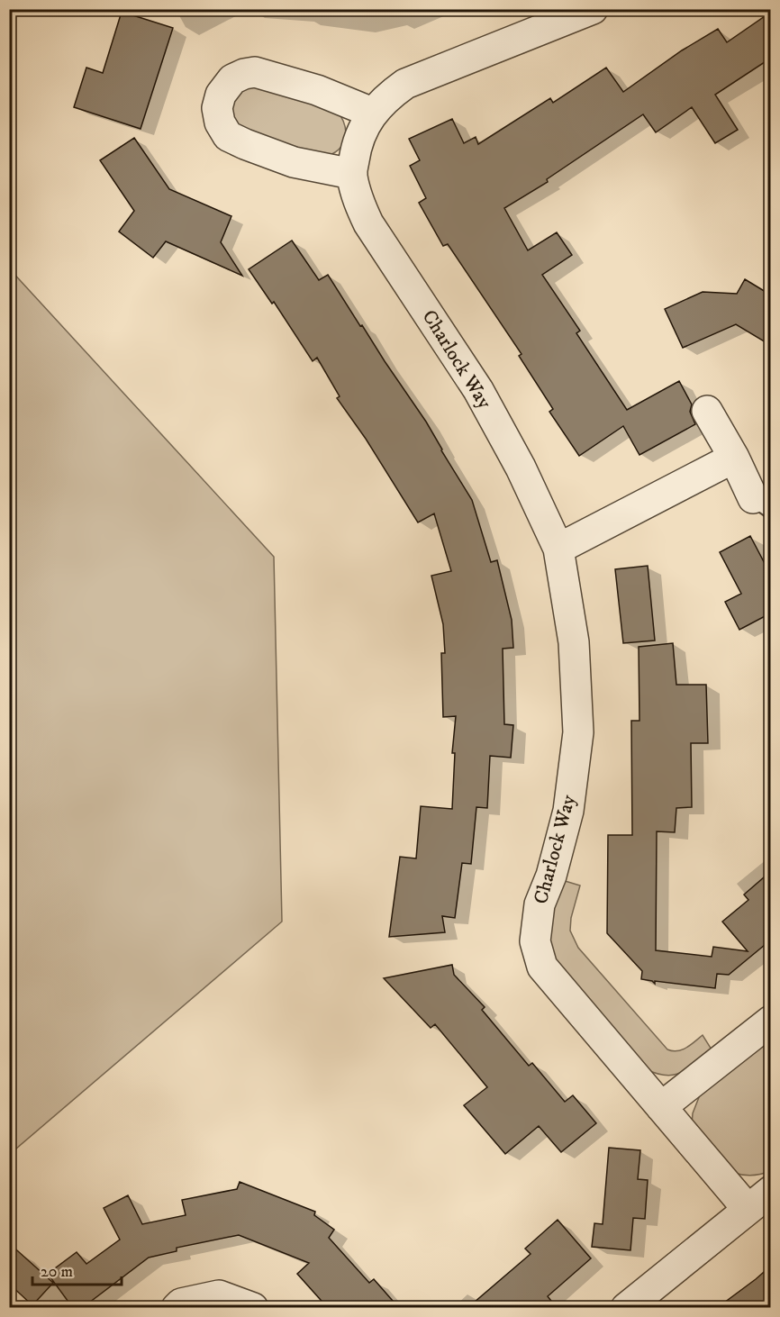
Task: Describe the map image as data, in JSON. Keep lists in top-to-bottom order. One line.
{"streets":{"street":["Charlock Way"]},"scale_bar":"20 m"}
